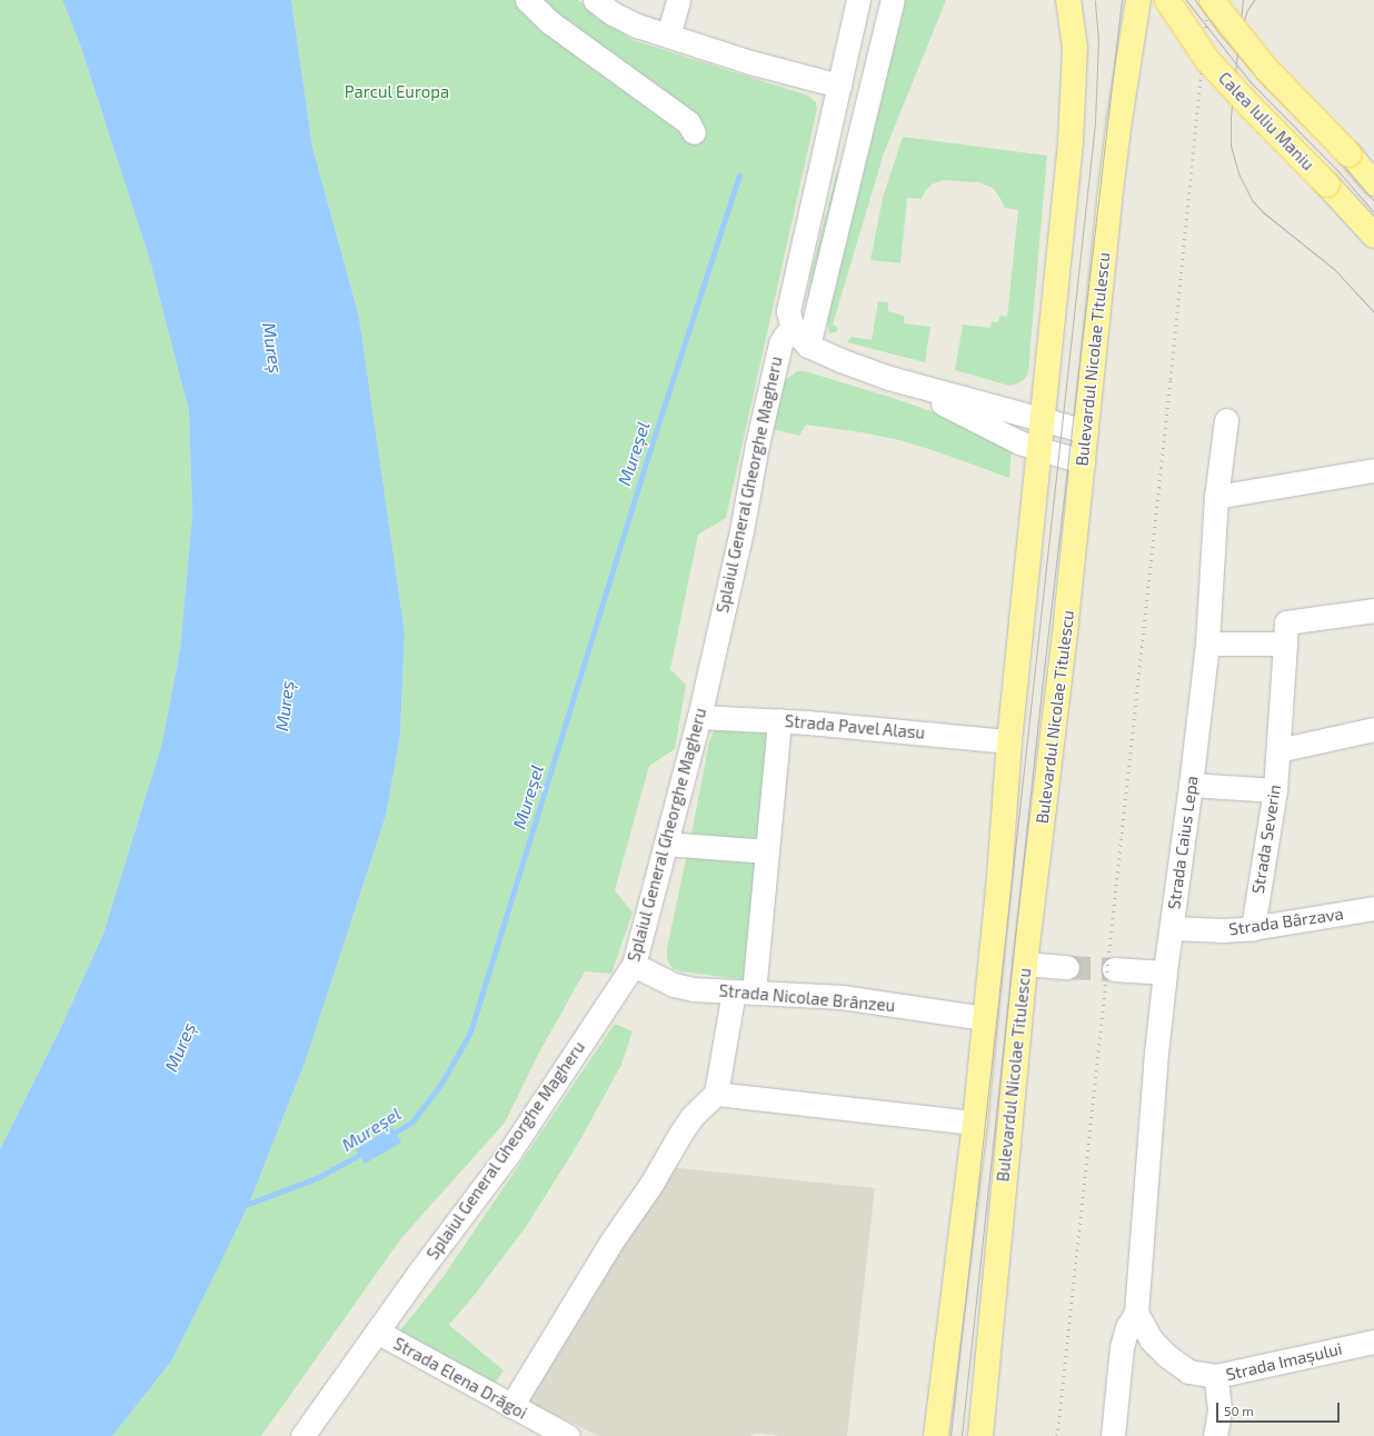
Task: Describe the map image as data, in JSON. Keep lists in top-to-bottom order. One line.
{"streets":{"main road":["Calea Iuliu Maniu","Bulevardul Nicolae Titulescu"],"street":["Splaiul General Gheorghe Magheru","Strada Pavel Alasu","Strada Severin","Strada Caius Lepa","Strada Bârzava","Strada Nicolae Brânzeu","Strada Imașului","Strada Elena Drăgoi"]},"crossings":[["Bulevardul Nicolae Titulescu","Strada Pavel Alasu"],["Bulevardul Nicolae Titulescu","Strada Nicolae Brânzeu"],["Splaiul General Gheorghe Magheru","Strada Pavel Alasu"],["Splaiul General Gheorghe Magheru","Strada Nicolae Brânzeu"],["Splaiul General Gheorghe Magheru","Strada Elena Drăgoi"],["Strada Severin","Strada Bârzava"],["Strada Caius Lepa","Strada Bârzava"],["Strada Caius Lepa","Strada Imașului"]],"water":["Mureș","Mureșel"],"parks":["Parcul Europa"],"scale_bar":"50 m"}
